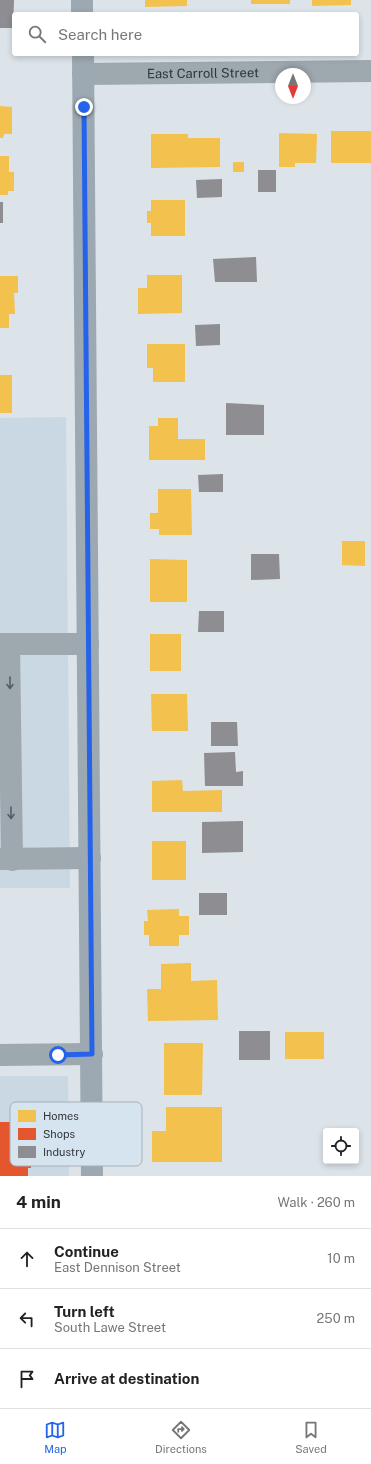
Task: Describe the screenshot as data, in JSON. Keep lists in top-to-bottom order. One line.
{"streets":{"street":["East Carroll Street"]},"legend":["Homes","Shops","Industry"],"north":"bottom","page":{"search":"Search here","heading":["4 min","Walk · 260 m"],"list":[["Continue","East Dennison Street","10 m"],["Turn left","South Lawe Street","250 m"],"Arrive at destination"],"nav":["Map","Directions","Saved"]}}
